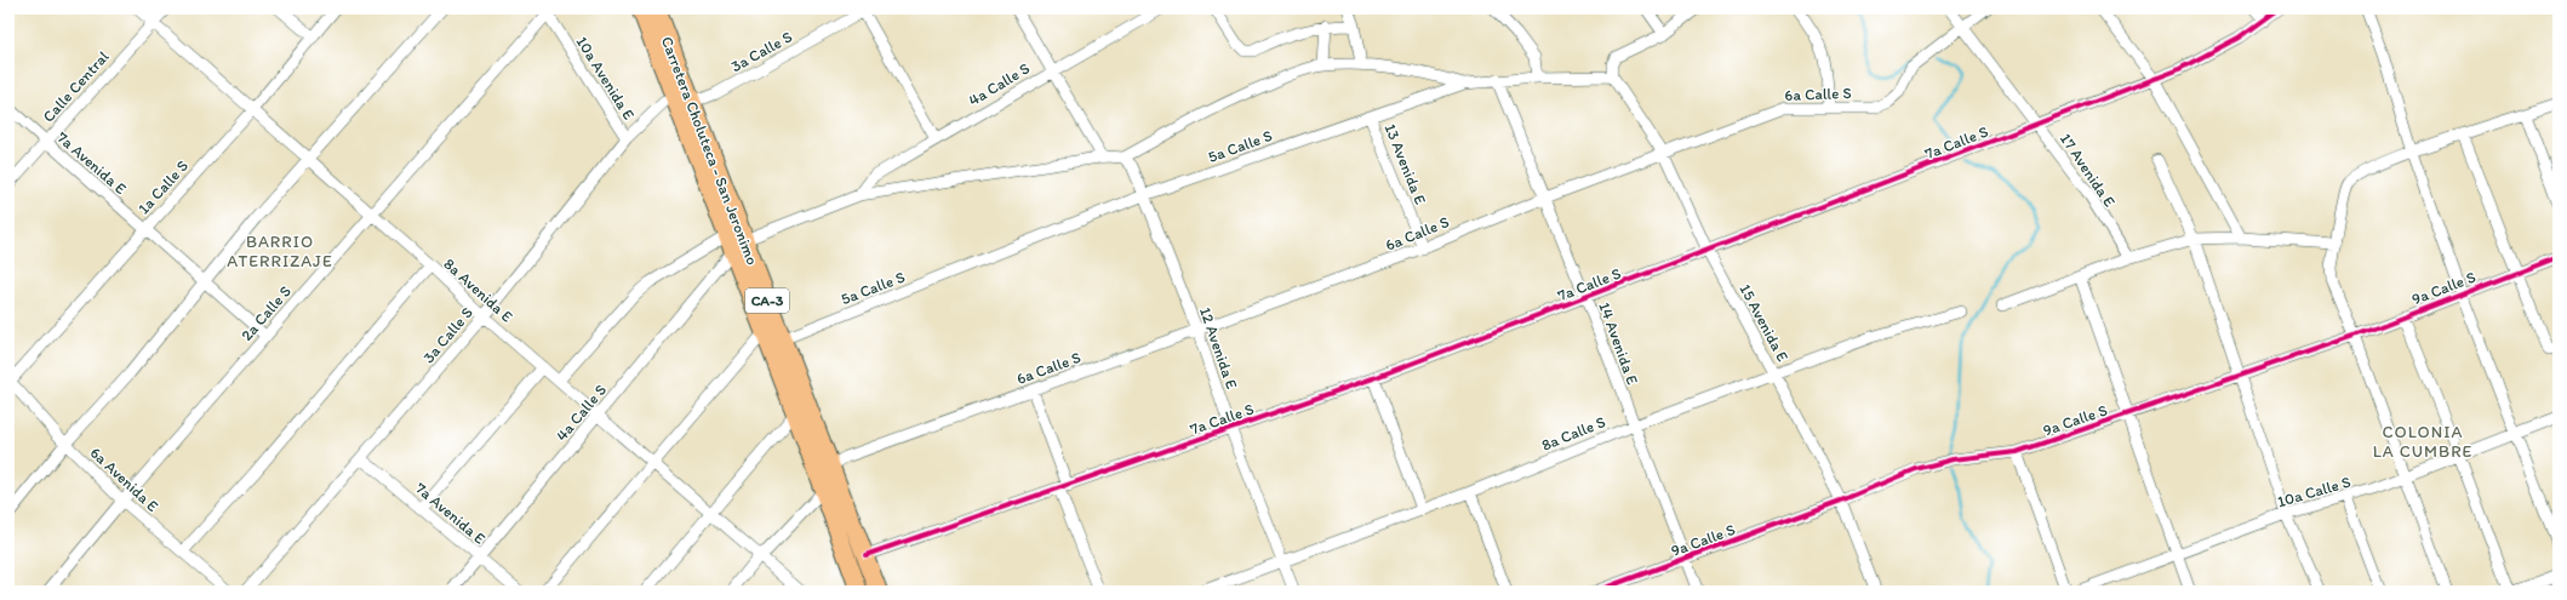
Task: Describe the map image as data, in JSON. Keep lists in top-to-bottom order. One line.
{"streets":{"highway":["Carretera Choluteca - San Jeronimo","CA-3"],"street":["3a Calle S","10a Avenida E","4a Calle S","Calle Central","6a Calle S","7a Calle S","5a Calle S","7a Avenida E","13 Avenida E","17 Avenida E","1a Calle S","9a Calle S","8a Avenida E","2a Calle S","15 Avenida E","14 Avenida E","12 Avenida E","8a Calle S","6a Avenida E","10a Calle S"]},"crossings":[["3a Calle S","10a Avenida E"],["3a Calle S","Carretera Choluteca - San Jeronimo"],["3a Calle S","7a Avenida E"],["3a Calle S","8a Avenida E"],["10a Avenida E","2a Calle S"],["4a Calle S","Carretera Choluteca - San Jeronimo"],["4a Calle S","7a Avenida E"],["4a Calle S","8a Avenida E"],["4a Calle S","12 Avenida E"],["Calle Central","7a Avenida E"],["Calle Central","8a Avenida E"],["6a Calle S","Carretera Choluteca - San Jeronimo"],["6a Calle S","13 Avenida E"],["6a Calle S","17 Avenida E"],["6a Calle S","8a Avenida E"],["6a Calle S","15 Avenida E"],["6a Calle S","14 Avenida E"],["6a Calle S","12 Avenida E"],["7a Calle S","Carretera Choluteca - San Jeronimo"],["7a Calle S","17 Avenida E"],["7a Calle S","15 Avenida E"],["7a Calle S","14 Avenida E"],["7a Calle S","12 Avenida E"],["5a Calle S","Carretera Choluteca - San Jeronimo"],["5a Calle S","13 Avenida E"],["5a Calle S","15 Avenida E"],["5a Calle S","14 Avenida E"],["5a Calle S","12 Avenida E"],["7a Avenida E","1a Calle S"],["7a Avenida E","2a Calle S"],["1a Calle S","8a Avenida E"],["1a Calle S","6a Avenida E"],["9a Calle S","15 Avenida E"],["9a Calle S","14 Avenida E"],["8a Avenida E","2a Calle S"],["2a Calle S","6a Avenida E"],["15 Avenida E","8a Calle S"],["14 Avenida E","8a Calle S"],["12 Avenida E","8a Calle S"]],"districts":["BARRIO ATERRIZAJE","COLONIA LA CUMBRE"]}
